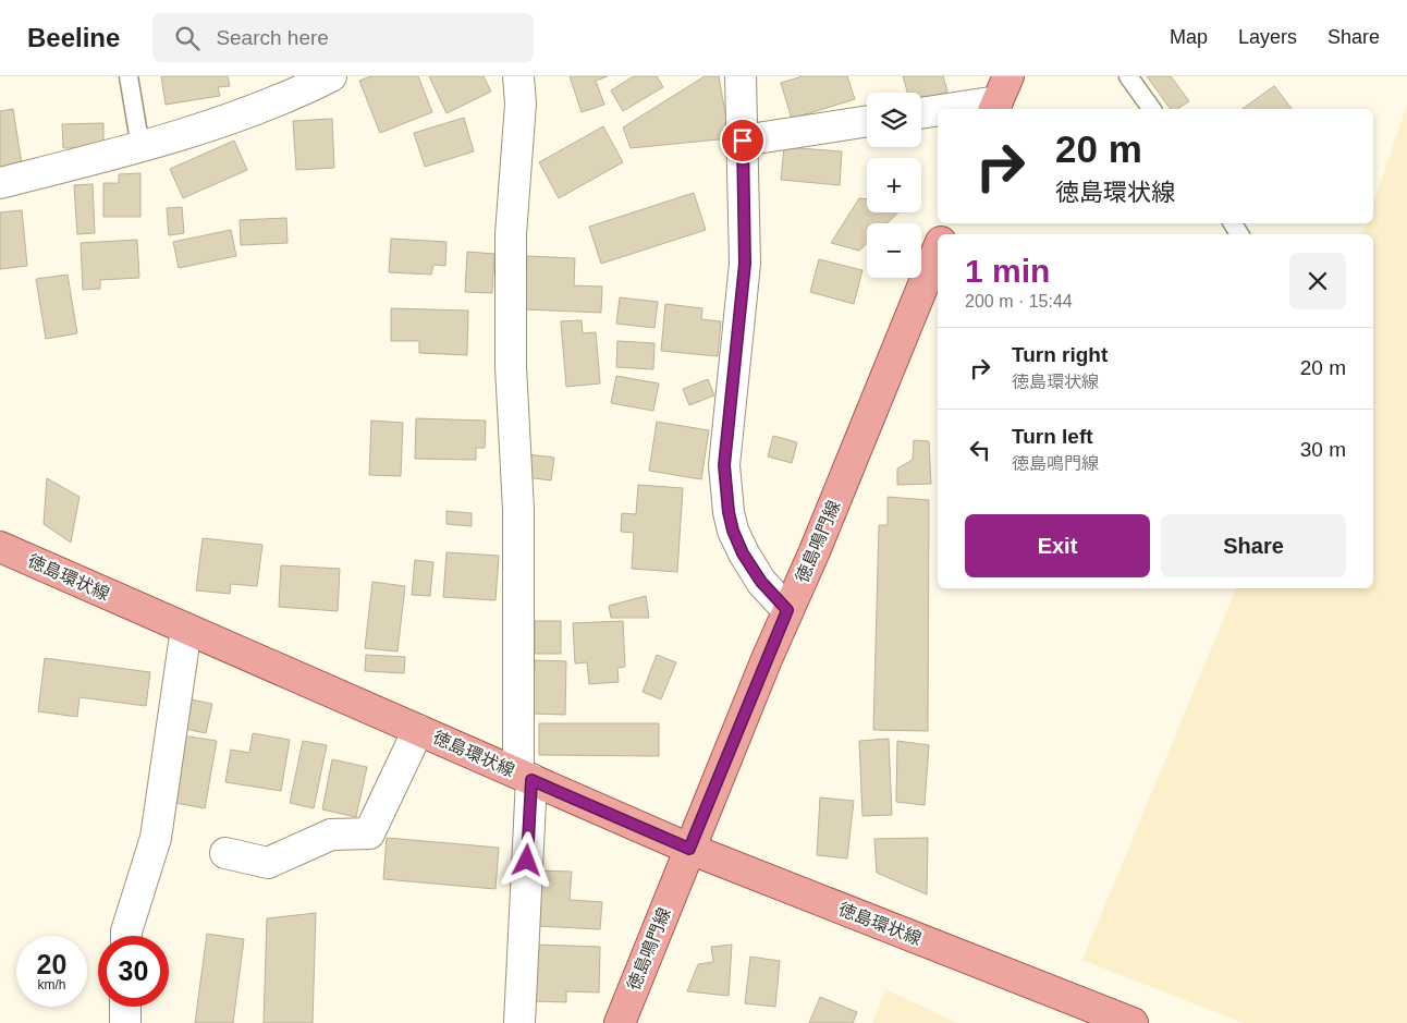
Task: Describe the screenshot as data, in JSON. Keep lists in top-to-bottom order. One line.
{"streets":{"main road":["徳島鳴門線","徳島環状線"]},"crossings":[["徳島鳴門線","徳島環状線"]],"page":{"header":"Beeline","search":"Search here","nav":["Map","Layers","Share"],"map_buttons":["+","−"],"turn":["20 m","徳島環状線"],"heading":["1 min","200 m · 15:44"],"list":[{"name":"Turn right","note":"徳島環状線","value":"20 m"},{"name":"Turn left","note":"徳島鳴門線","value":"30 m"}],"buttons":["Exit","Share"],"speed":"20 km/h","limit":"30"}}
